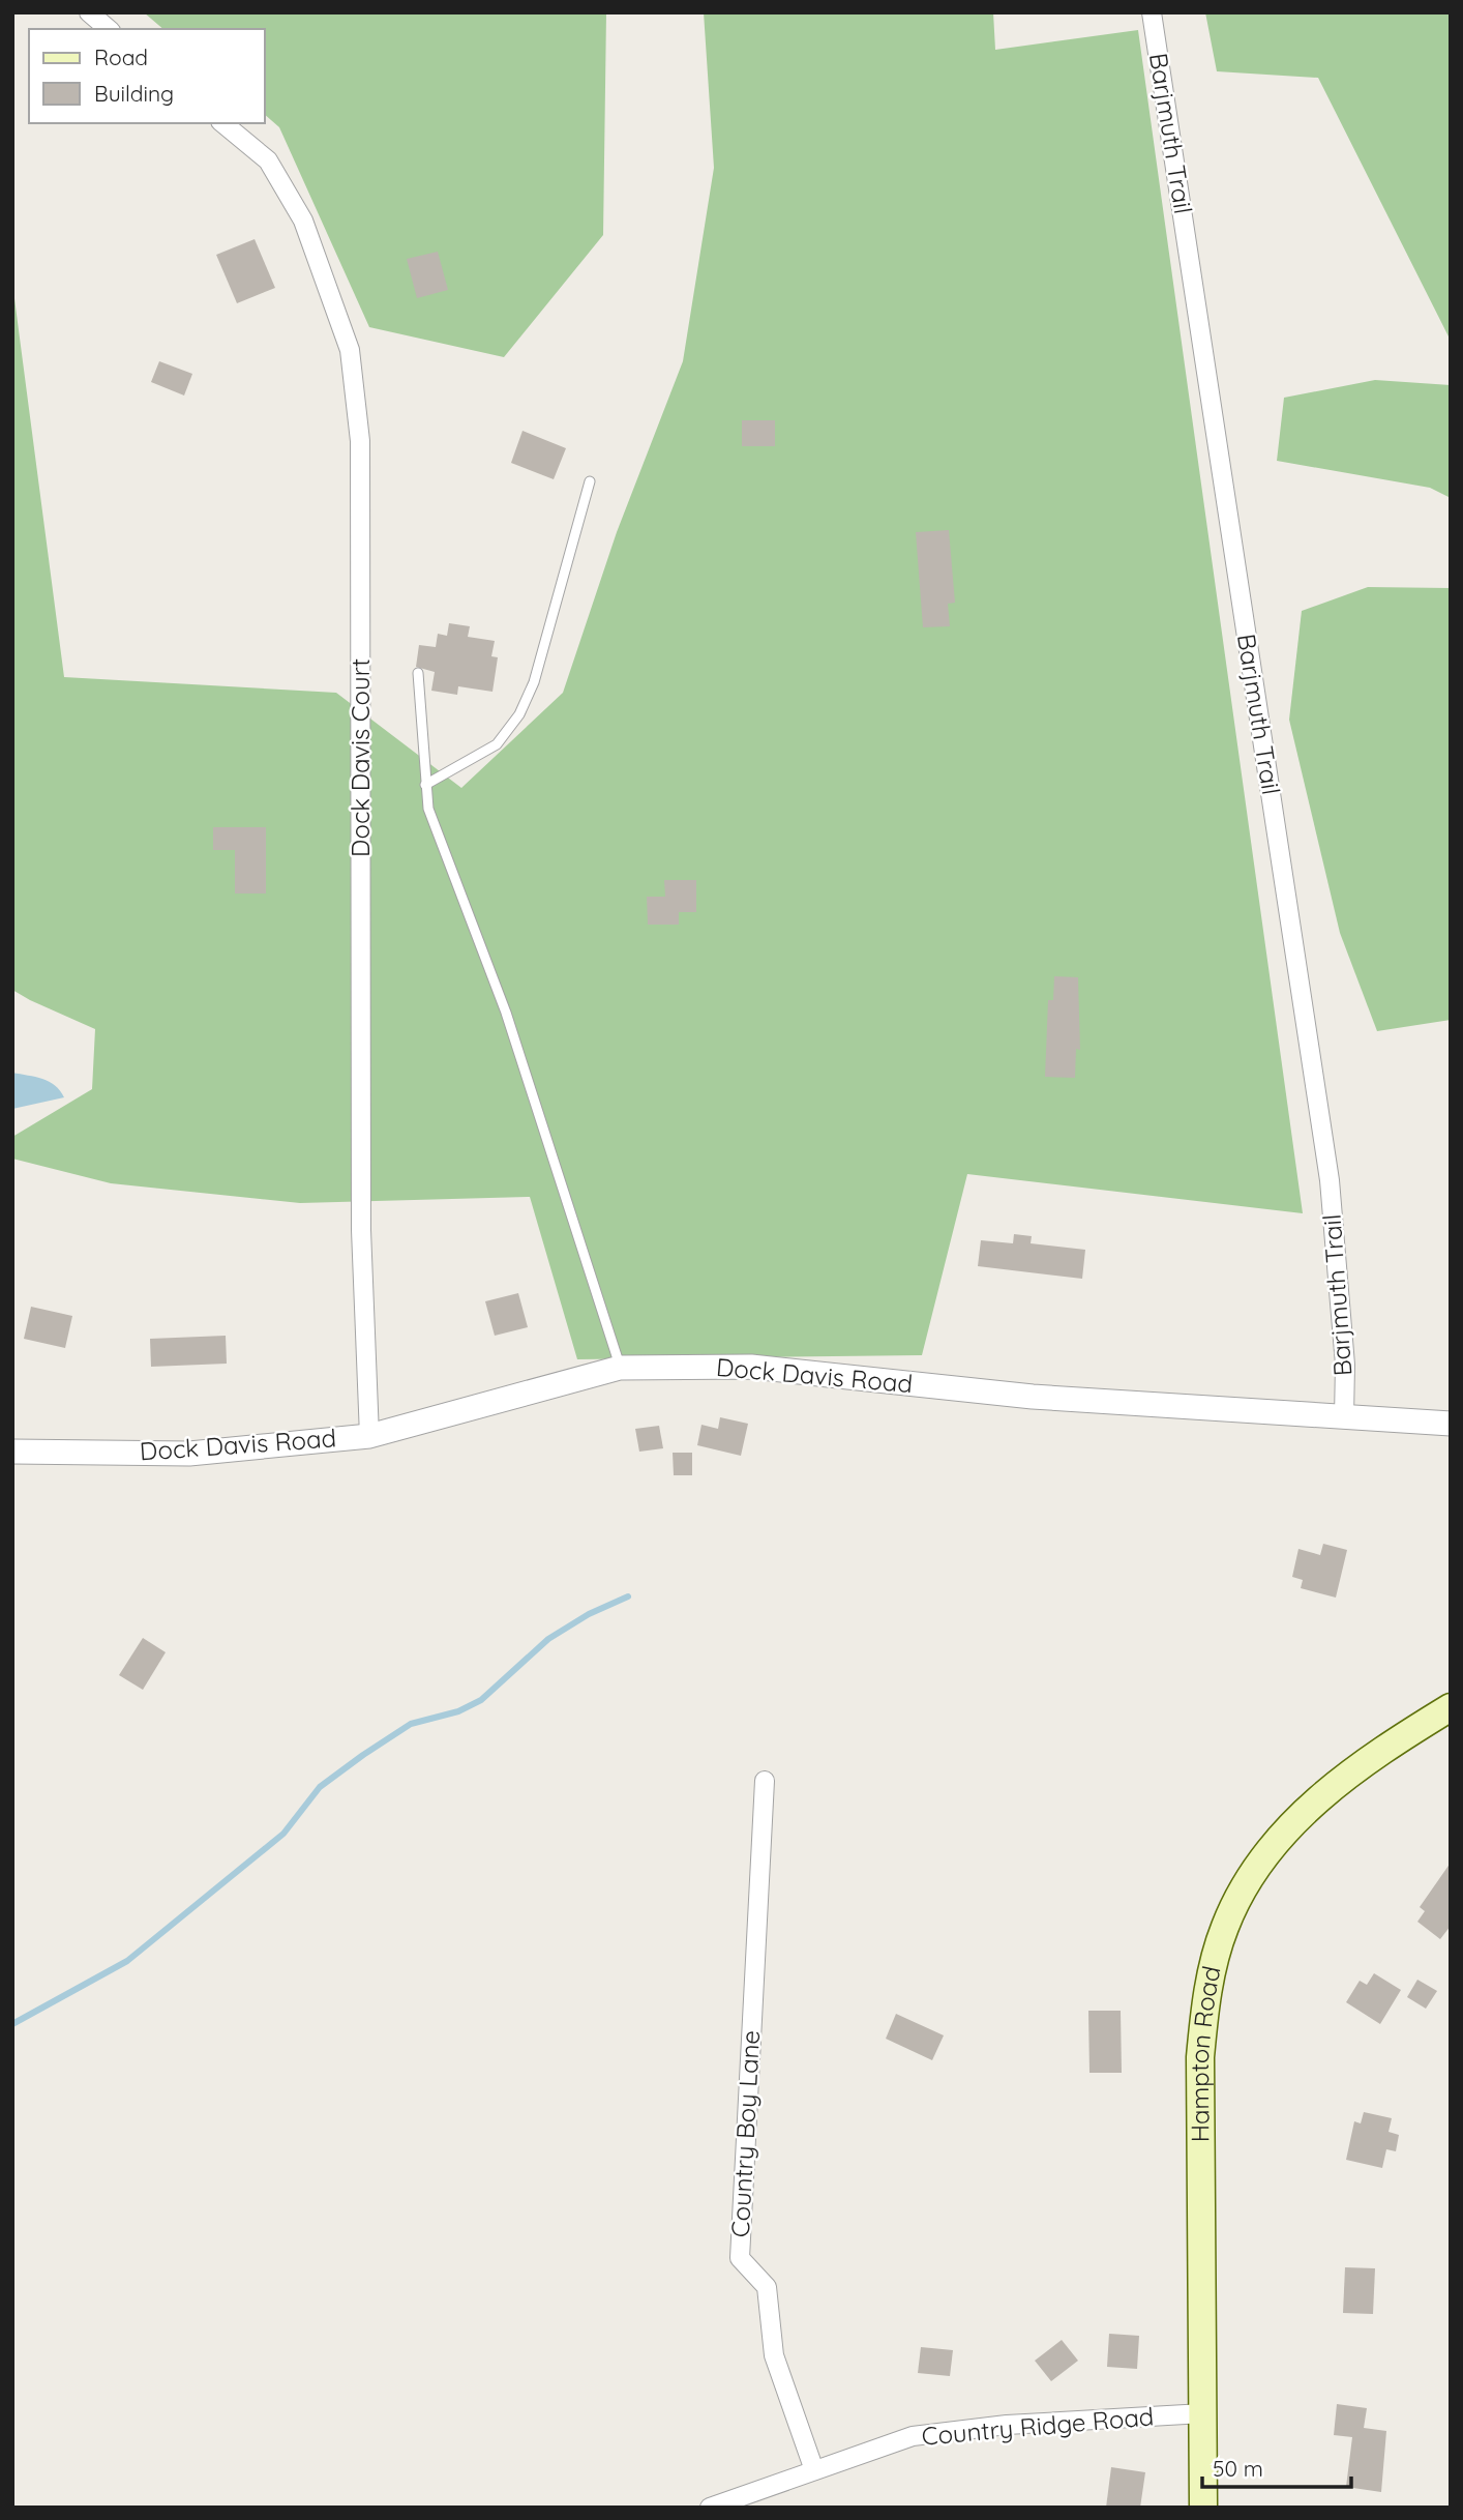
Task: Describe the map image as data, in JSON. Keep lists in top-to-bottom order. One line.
{"streets":{"main road":["Hampton Road"],"street":["Barjmuth Trail","Dock Davis Court","Dock Davis Road","Country Boy Lane","Country Ridge Road"]},"crossings":[["Barjmuth Trail","Dock Davis Road"],["Dock Davis Court","Dock Davis Road"],["Hampton Road","Country Ridge Road"],["Country Boy Lane","Country Ridge Road"]],"legend":["Road","Building"],"scale_bar":"50 m"}
